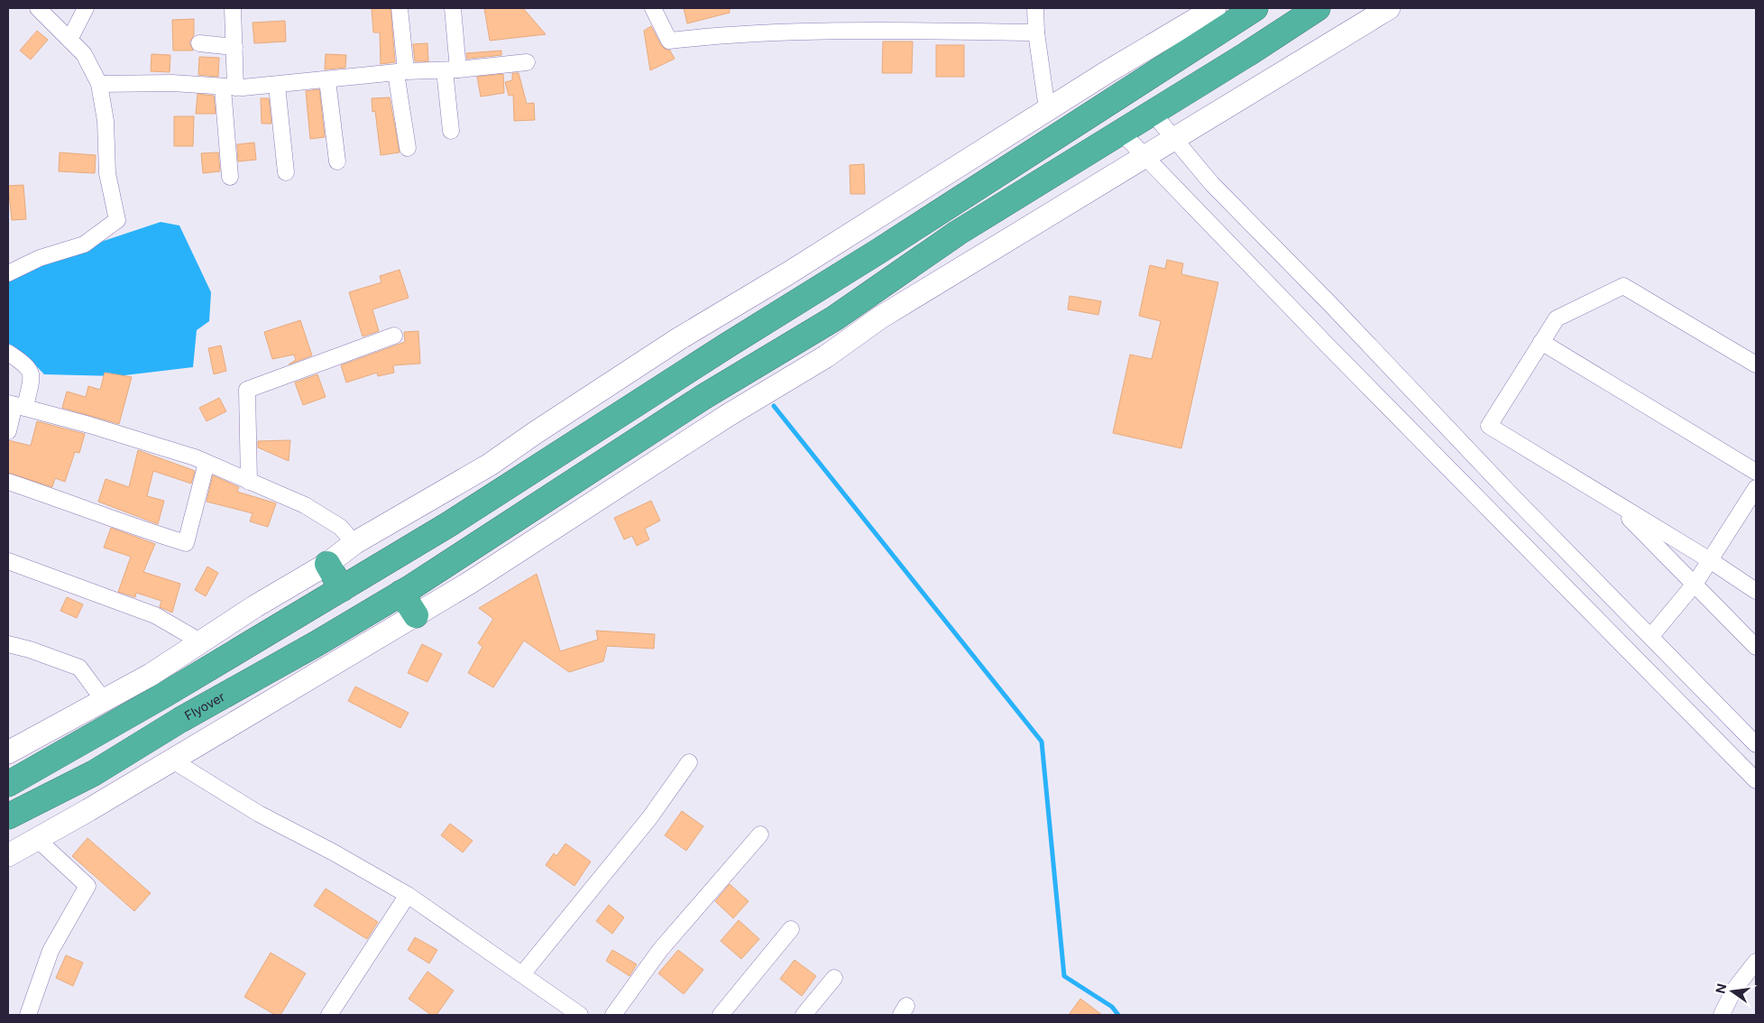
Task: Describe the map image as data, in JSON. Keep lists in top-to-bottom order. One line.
{"streets":{"highway":["Flyover"]},"north":"left"}
